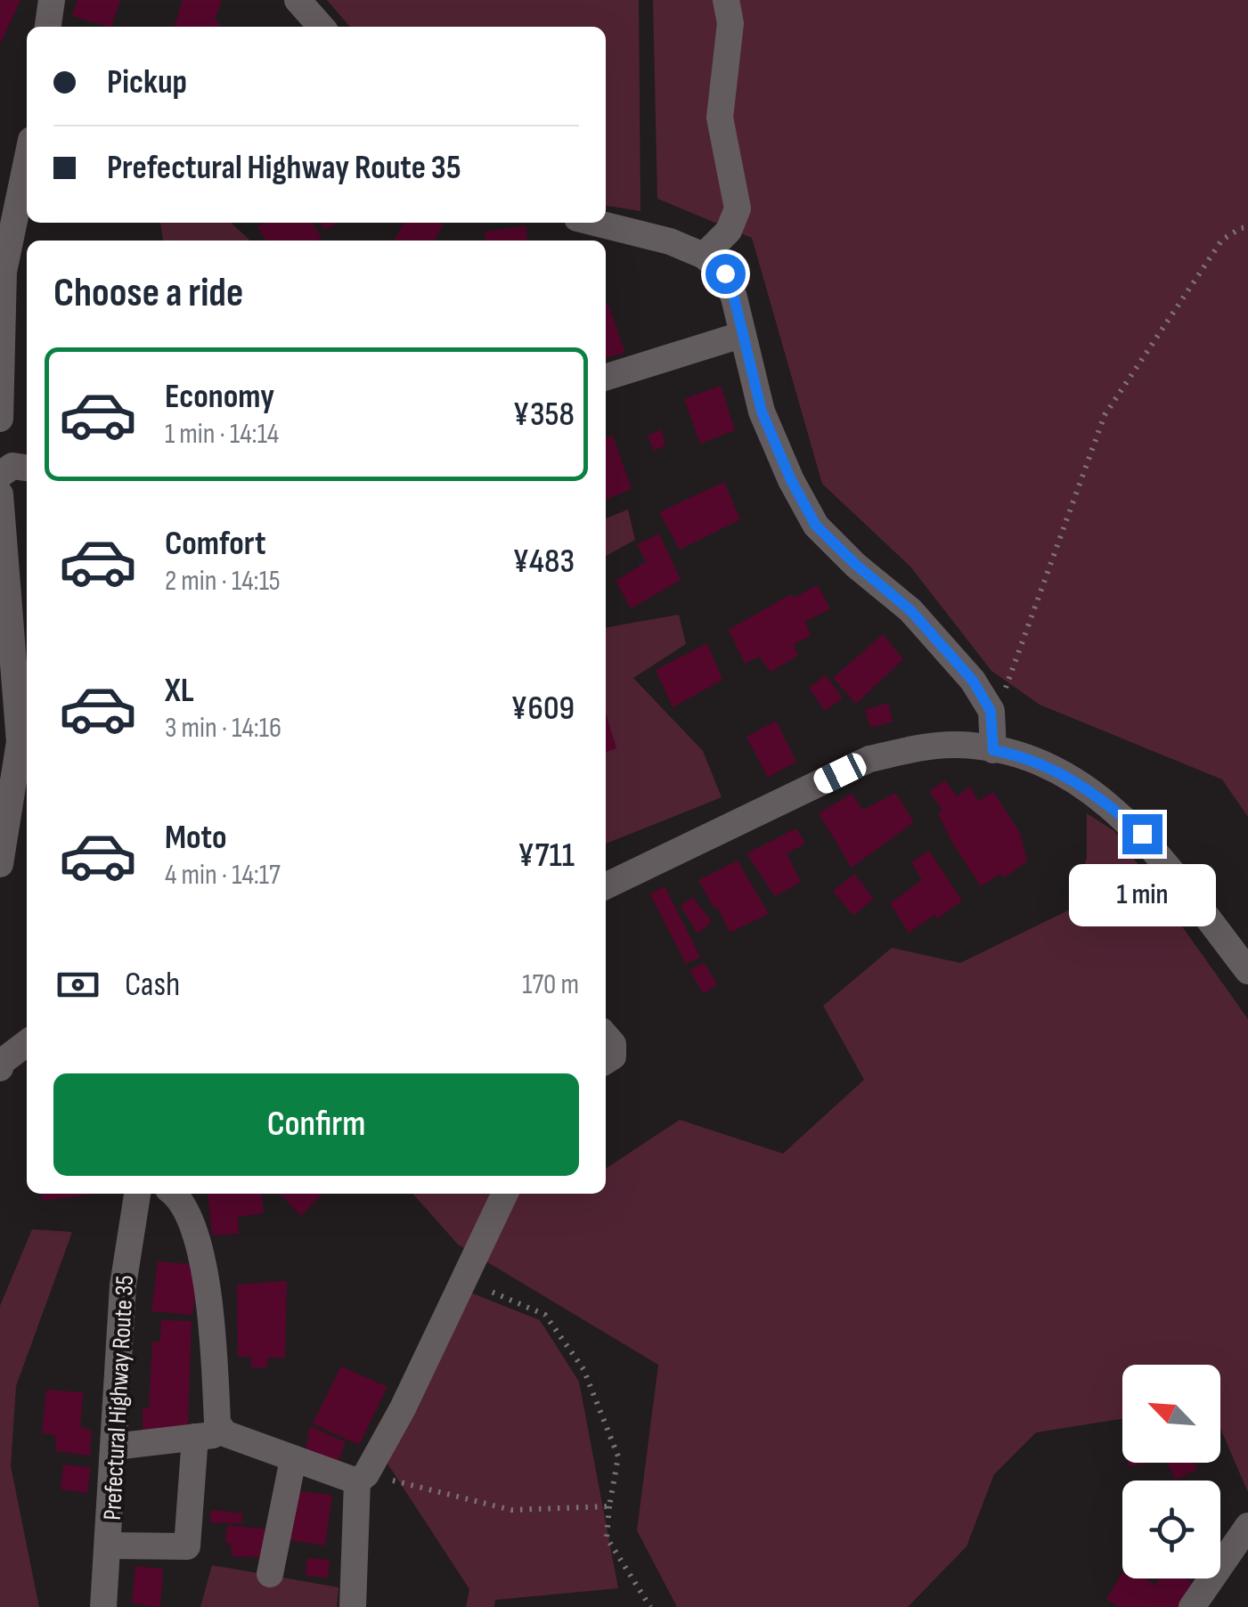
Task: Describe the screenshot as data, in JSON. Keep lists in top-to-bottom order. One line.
{"streets":{"street":["Prefectural Highway Route 35"]},"north":"top left","page":{"banner":["Pickup","Prefectural Highway Route 35"],"heading":"Choose a ride","list":[{"name":"Economy","note":"1 min · 14:14","value":"¥358"},{"name":"Comfort","note":"2 min · 14:15","value":"¥483"},{"name":"XL","note":"3 min · 14:16","value":"¥609"},{"name":"Moto","note":"4 min · 14:17","value":"¥711"}],"bubble":"1 min","pay":["Cash","170 m"],"buttons":"Confirm"}}
